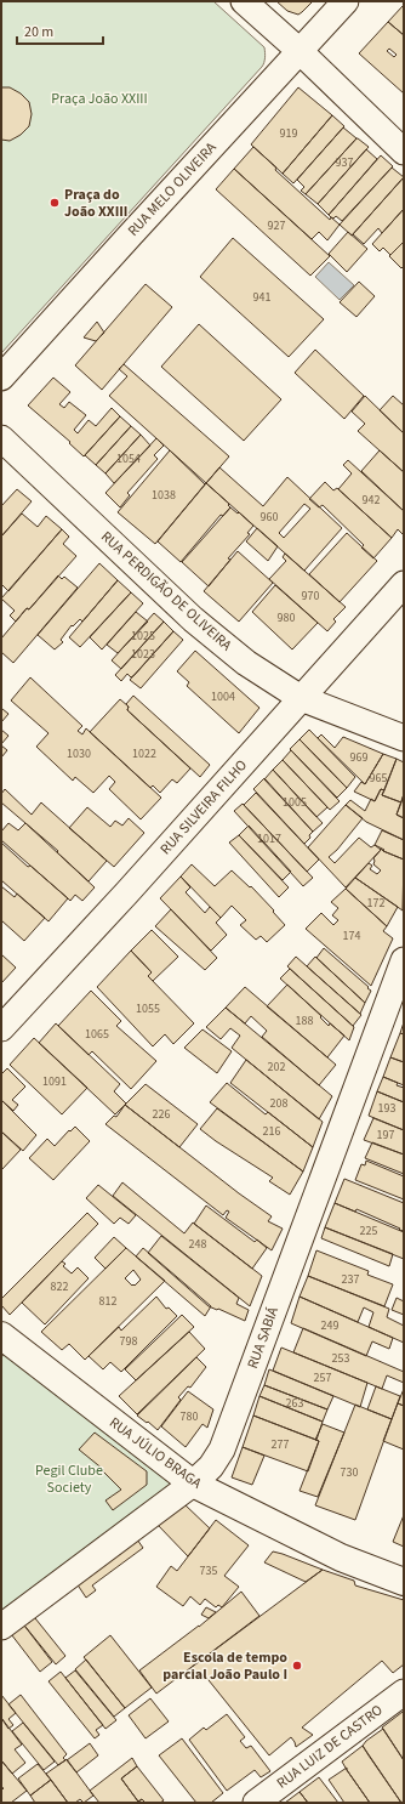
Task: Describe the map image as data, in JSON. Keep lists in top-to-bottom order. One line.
{"streets":{"street":["RUA MELO OLIVEIRA","RUA PERDIGÃO DE OLIVEIRA","RUA SILVEIRA FILHO","RUA SABIÁ","RUA JÚLIO BRAGA","RUA LUIZ DE CASTRO"]},"crossings":[["RUA PERDIGÃO DE OLIVEIRA","RUA SILVEIRA FILHO"],["RUA SABIÁ","RUA JÚLIO BRAGA"]],"parks":["Praça João XXIII","Pegil Clube Society"],"places":["Praça do João XXIII","Escola de tempo parcial João Paulo I"],"house_numbers":["919","937","927","941","1054","1038","942","960","970","980","1025","1023","1004","1030","1022","969","965","1005","1017","172","174","1055","188","1065","202","1091","208","193","226","216","197","225","248","237","822","812","249","798","253","257","263","780","277","730","735"],"scale_bar":"20 m"}
